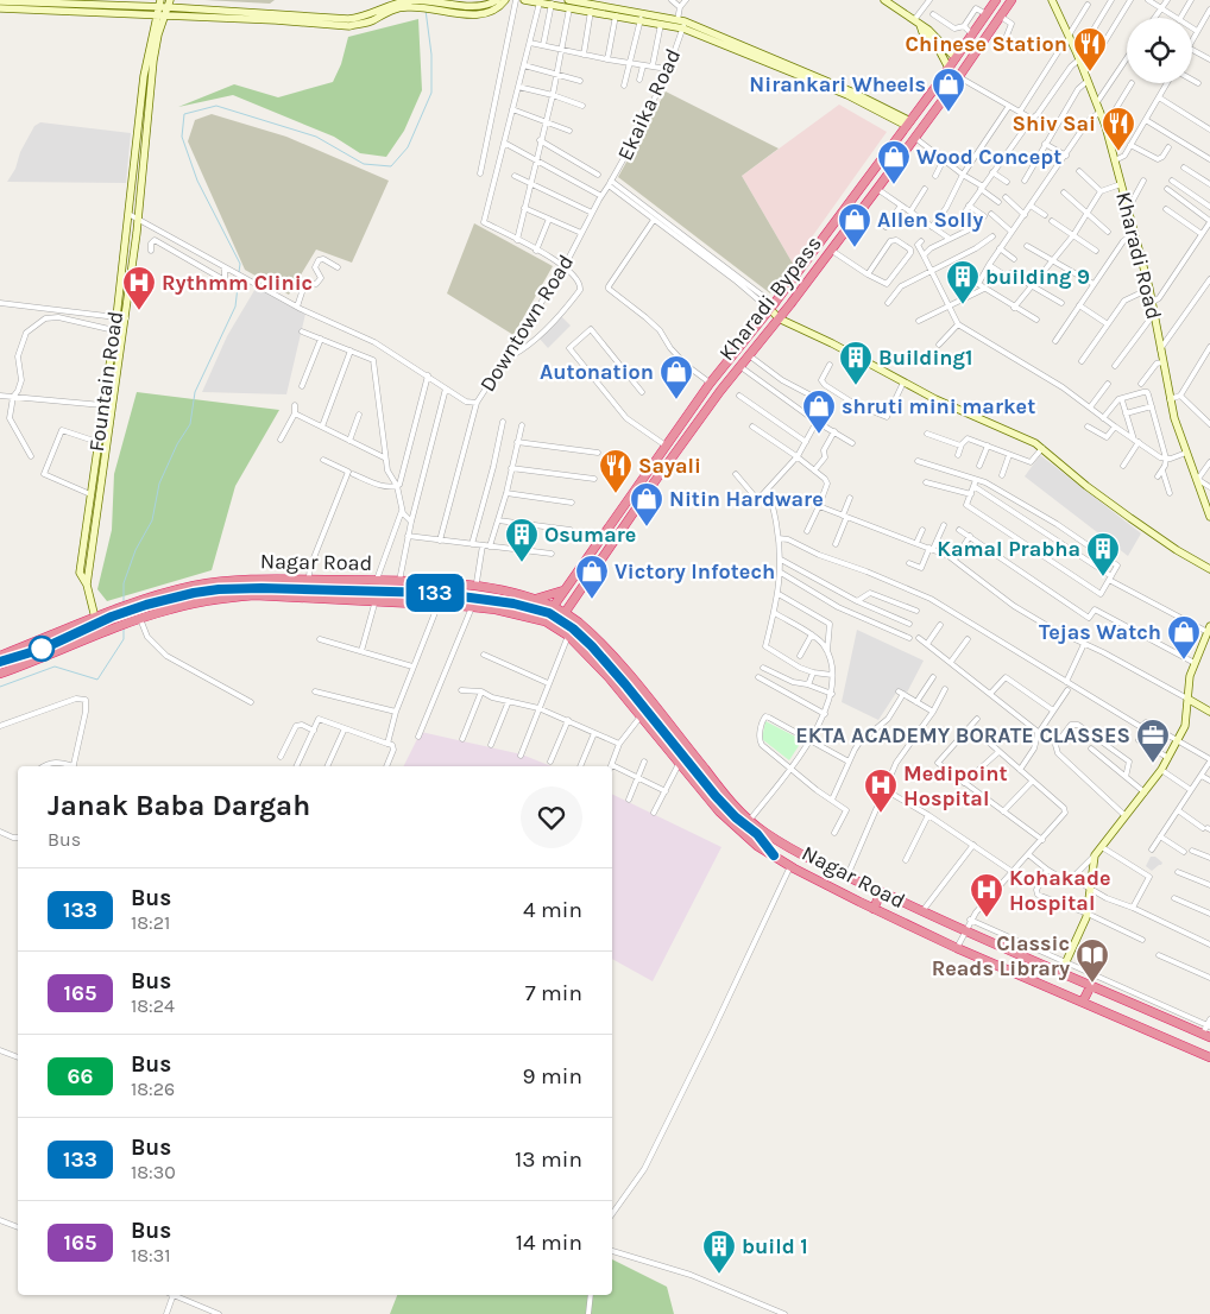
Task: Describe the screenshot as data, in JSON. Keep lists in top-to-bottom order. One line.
{"streets":{"highway":["Kharadi Bypass","Nagar Road"],"street":["Ekaika Road","Kharadi Road","Downtown Road","Fountain Road"]},"crossings":[["Ekaika Road","Downtown Road"],["Kharadi Bypass","Nagar Road"],["Downtown Road","Fountain Road"]],"places":{"restaurant":["Chinese Station","Shiv Sai","Sayali"],"shop":["Nirankari Wheels","Wood Concept","Allen Solly","Autonation","shruti mini market","Nitin Hardware","Victory Infotech","Tejas Watch"],"building":["building 9","Building1","Osumare","Kamal Prabha","build 1"],"hospital":["Rythmm Clinic","Medipoint Hospital","Kohakade Hospital"],"office":["EKTA ACADEMY BORATE CLASSES"],"library":["Classic Reads Library"]},"lines":["bus line 133"],"page":{"on_map":"133","heading":["Janak Baba Dargah","Bus"],"list":[{"mark":"133","name":"Bus","note":"18:21","value":"4 min"},{"mark":"165","name":"Bus","note":"18:24","value":"7 min"},{"mark":"66","name":"Bus","note":"18:26","value":"9 min"},{"mark":"133","name":"Bus","note":"18:30","value":"13 min"},{"mark":"165","name":"Bus","note":"18:31","value":"14 min"}]}}
